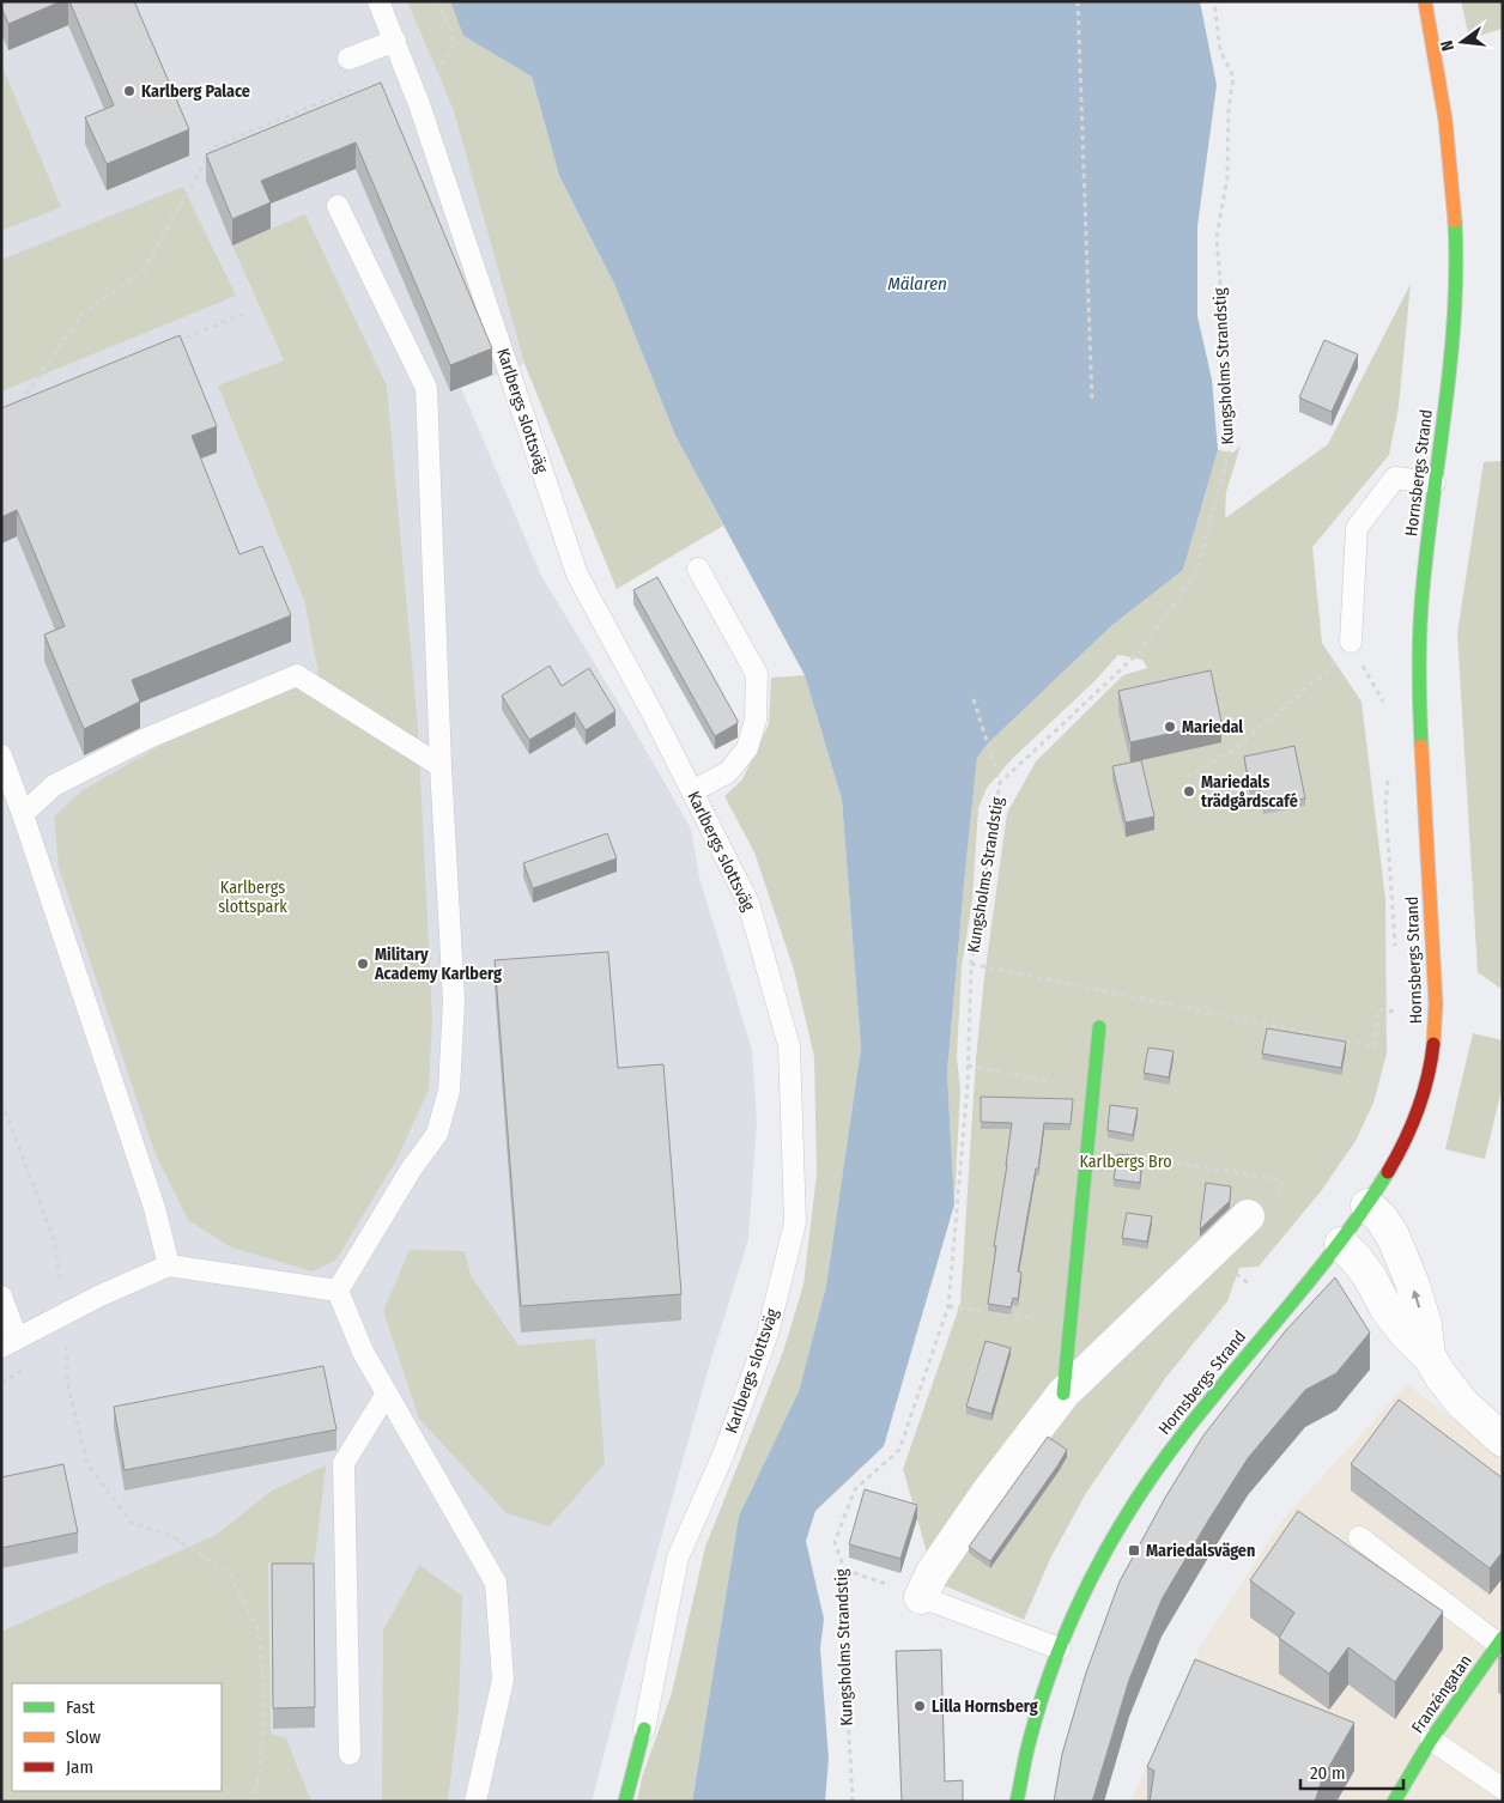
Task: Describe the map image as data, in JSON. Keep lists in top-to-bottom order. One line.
{"streets":{"street":["Karlbergs slottsväg","Hornsbergs Strand","Franzéngatan"],"path":["Kungsholms Strandstig"]},"water":["Mälaren"],"parks":["Karlbergs slottspark","Karlbergs Bro"],"places":{"other":["Karlberg Palace","Mariedal","Mariedals trädgårdscafé","Military Academy Karlberg","Lilla Hornsberg"],"transit":["Mariedalsvägen"]},"legend":["Fast","Slow","Jam"],"scale_bar":"20 m","north":"left"}
